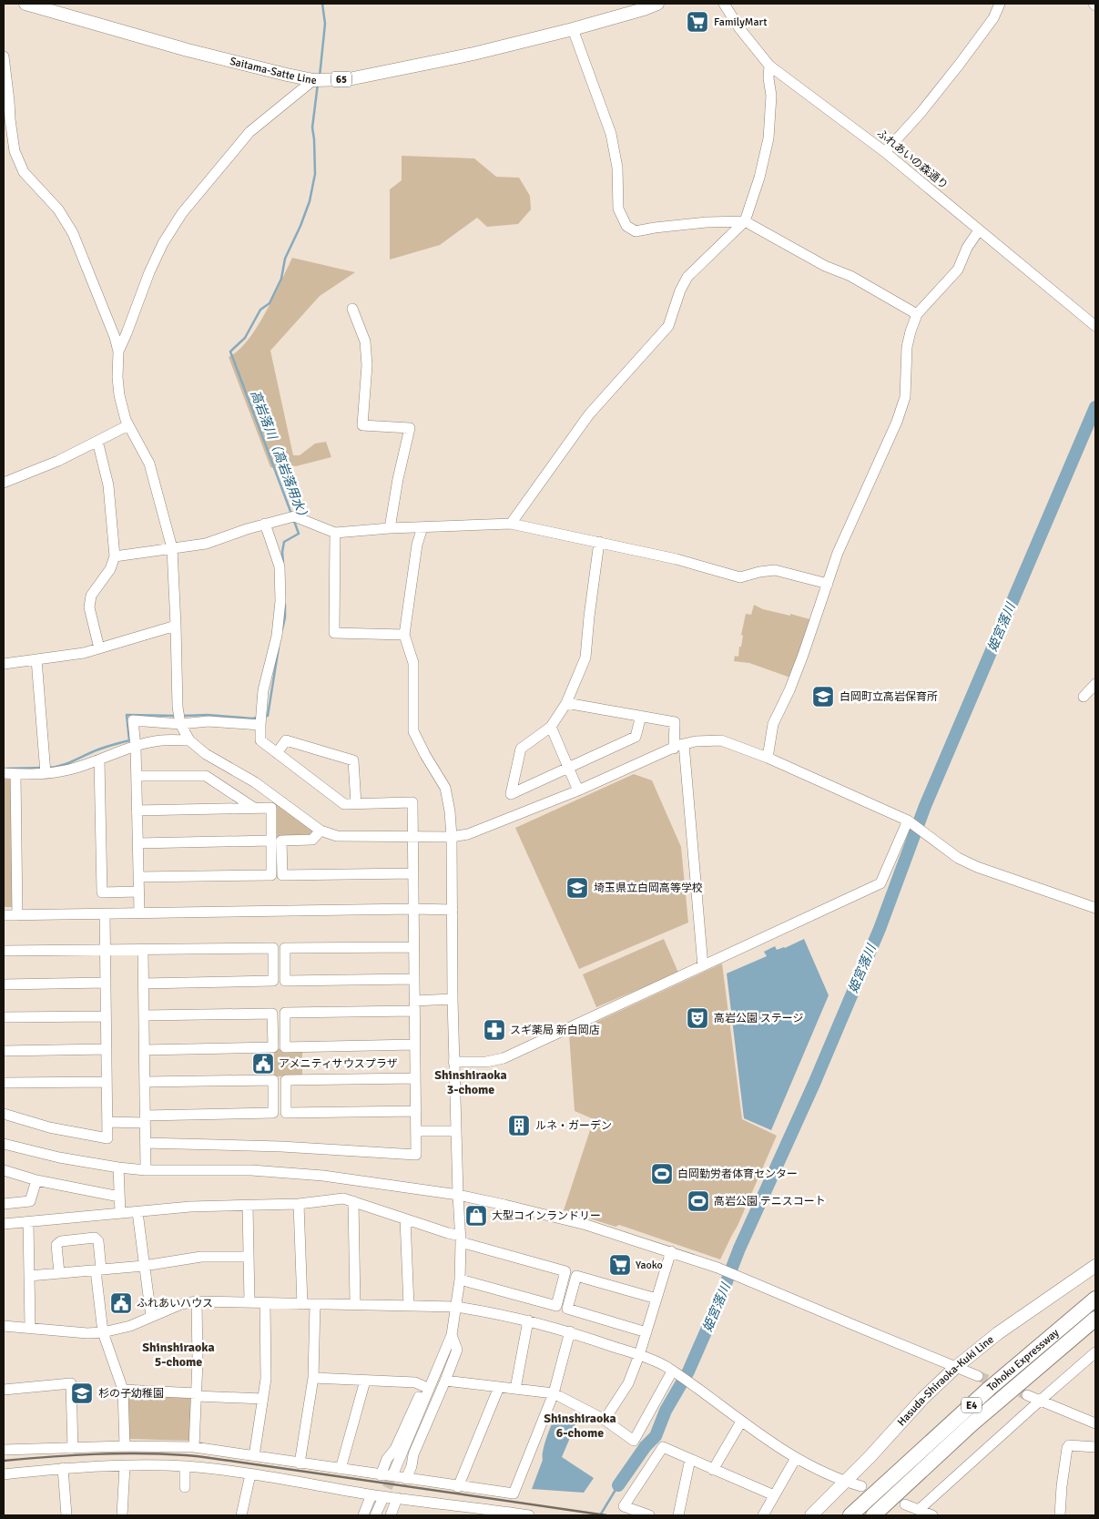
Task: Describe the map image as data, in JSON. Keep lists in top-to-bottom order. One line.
{"streets":{"highway":["Tohoku Expressway","E4"],"main road":["Saitama-Satte Line","65","Hasuda-Shiraoka-Kuki Line"],"street":["ふれあいの森通り"]},"districts":["Shinshiraoka 3-chome","Shinshiraoka 5-chome","Shinshiraoka 6-chome"],"water":["高岩落川（高岩落用水）","姫宮落川"],"places":{"supermarket":["FamilyMart","Yaoko"],"school or university":["白岡町立高岩保育所","埼玉県立白岡高等学校","杉の子幼稚園"],"theatre":["高岩公園 ステージ"],"pharmacy":["スギ薬局 新白岡店"],"public building":["アメニティサウスプラザ","ふれあいハウス"],"building":["ルネ・ガーデン"],"sports":["白岡勤労者体育センター","高岩公園 テニスコート"],"shop":["大型コインランドリー"]}}
